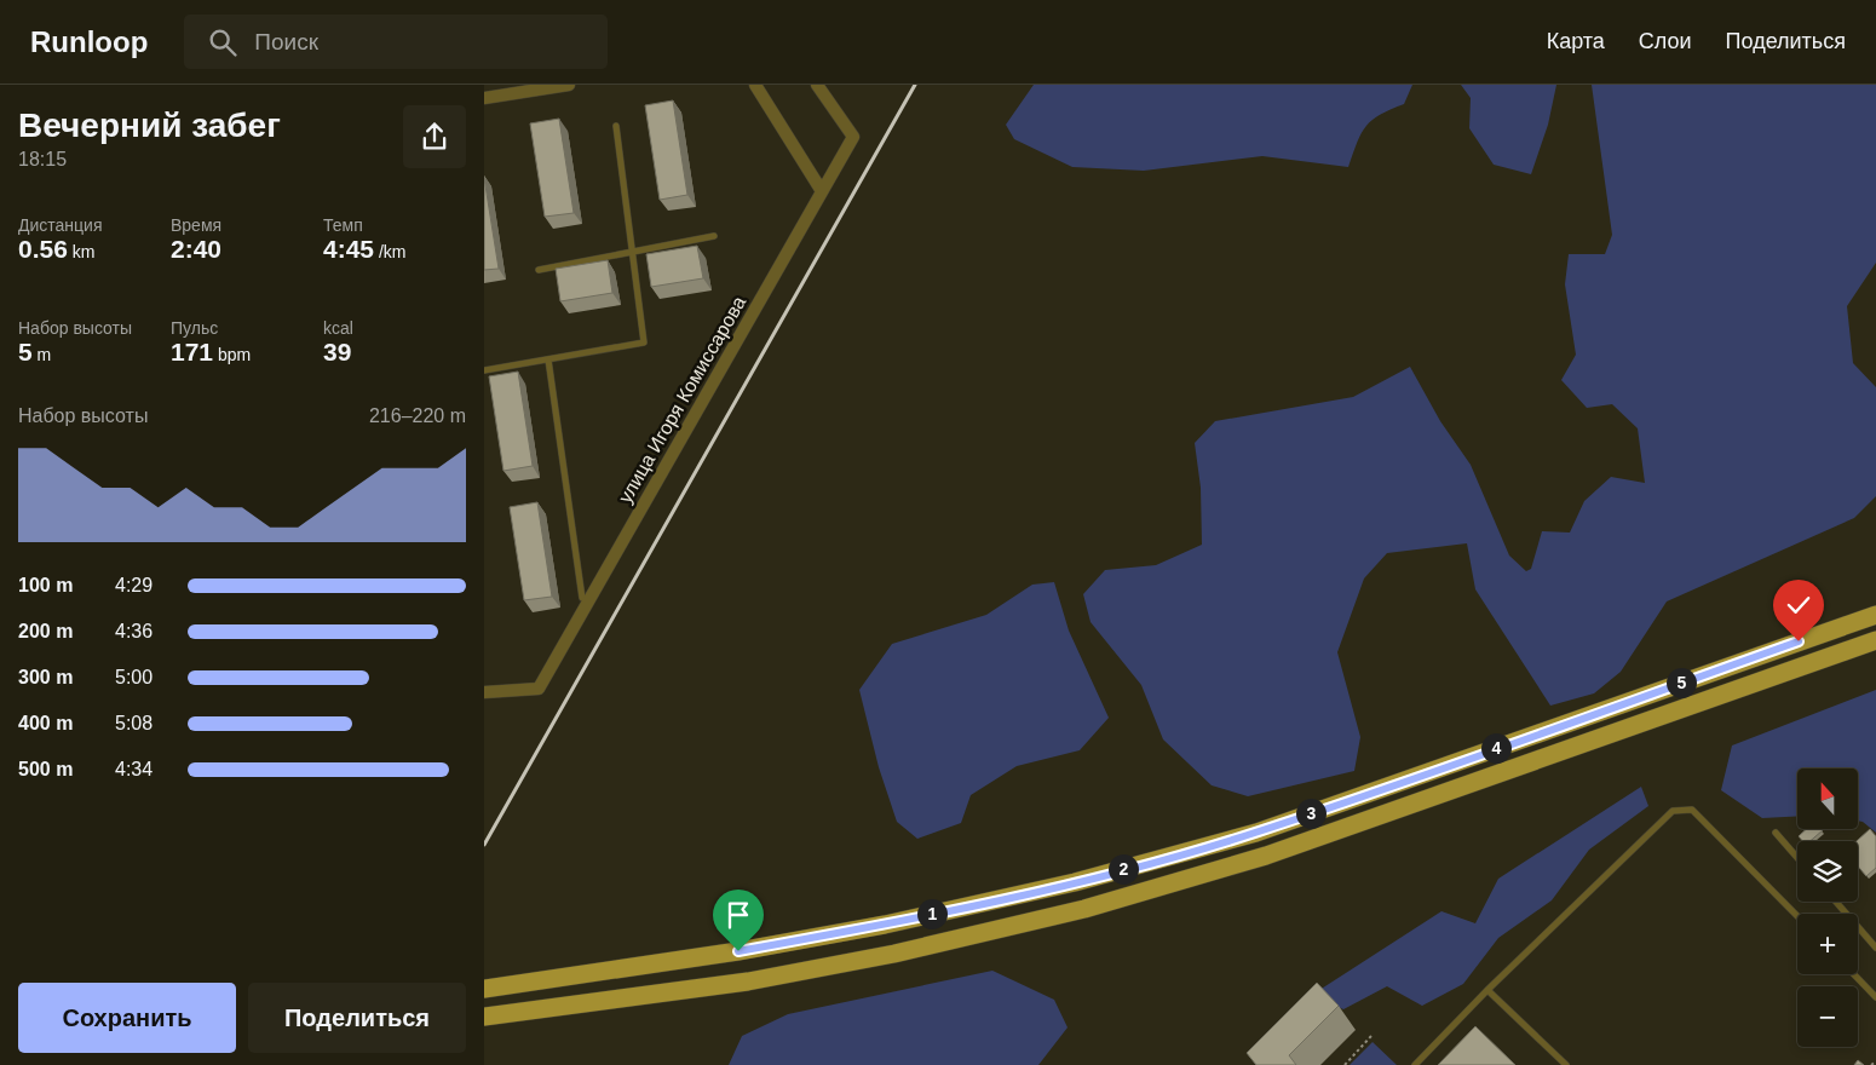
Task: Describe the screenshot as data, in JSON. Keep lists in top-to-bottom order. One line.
{"streets":{"street":["улица Игоря Комиссарова"]},"north":"top","page":{"header":"Runloop","search":"Поиск","nav":["Карта","Слои","Поделиться"],"heading":["Вечерний забег","18:15"],"stats":[["Дистанция","0.56 km"],["Время","2:40"],["Темп","4:45 /km"],["Набор высоты","5 m"],["Пульс","171 bpm"],["kcal","39"]],"chart":["Набор высоты","216–220 m"],"list":[{"name":"100 m","note":"4:29"},{"name":"200 m","note":"4:36"},{"name":"300 m","note":"5:00"},{"name":"400 m","note":"5:08"},{"name":"500 m","note":"4:34"}],"pins":["5","4","3","2","1"],"map_buttons":["+","−"],"buttons":["Сохранить","Поделиться"]}}
